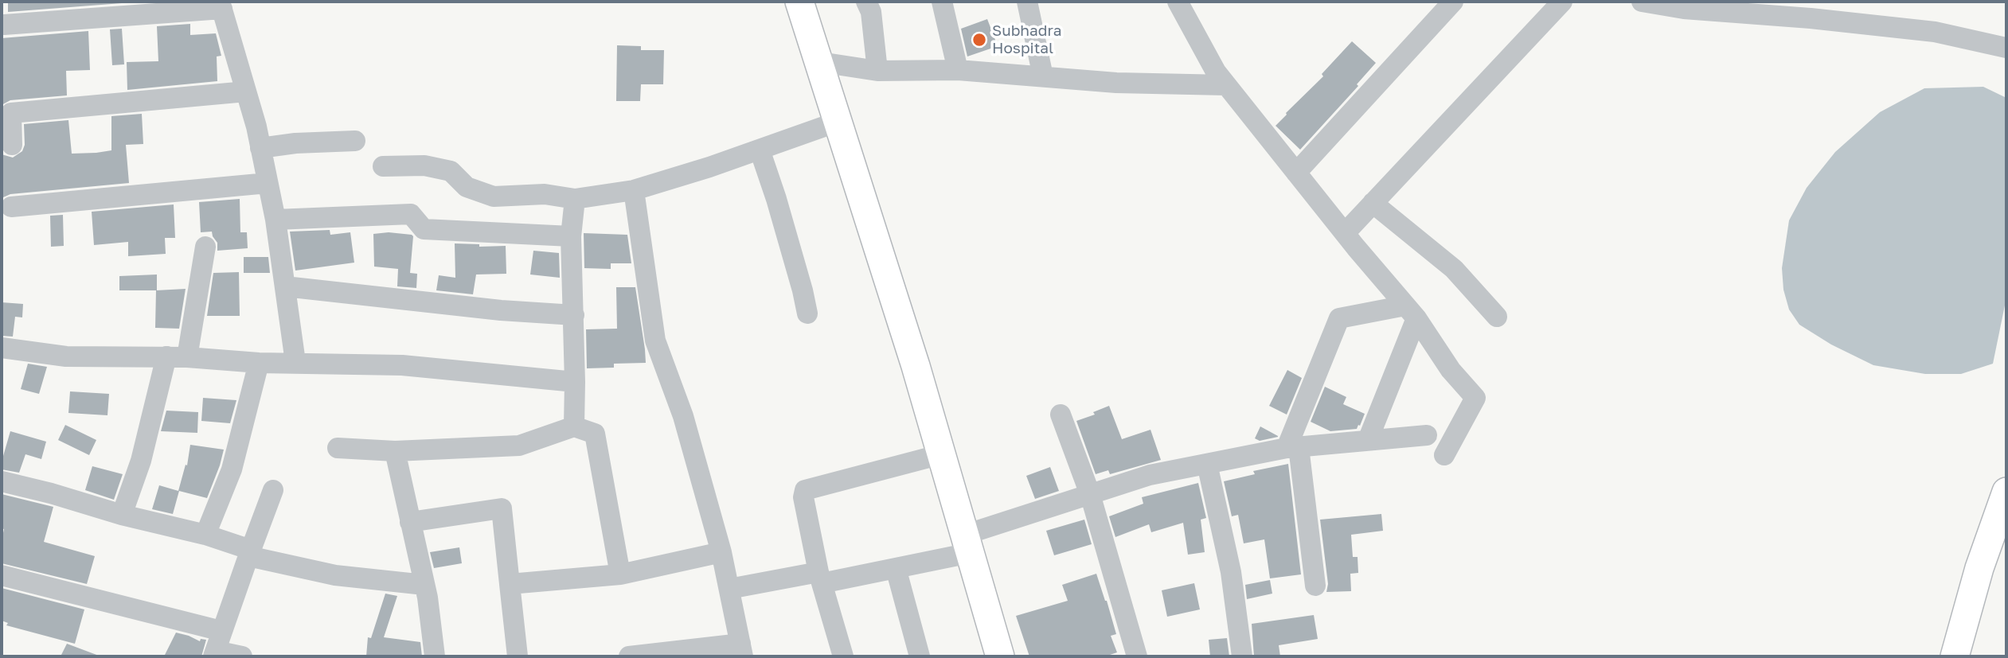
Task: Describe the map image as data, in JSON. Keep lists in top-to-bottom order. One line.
{"places":["Subhadra Hospital"]}
